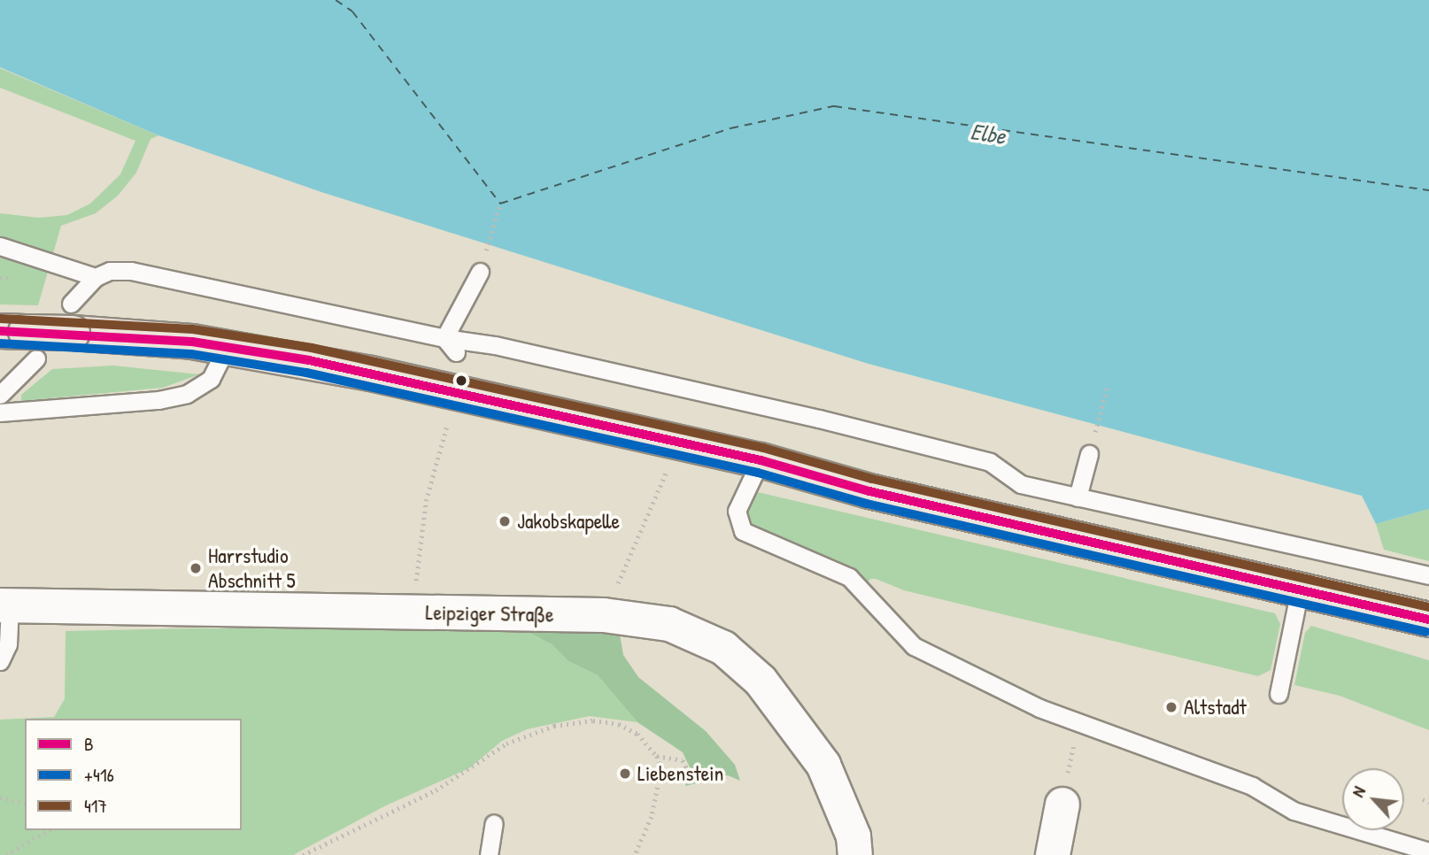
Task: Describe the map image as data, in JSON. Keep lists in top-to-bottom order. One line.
{"streets":{"street":["Leipziger Straße"]},"water":["Elbe"],"places":["Jakobskapelle","Harrstudio Abschnitt 5","Altstadt","Liebenstein"],"lines":["transit line 417","transit line B","transit line +416"],"legend":["B","+416","417"],"north":"top left"}
